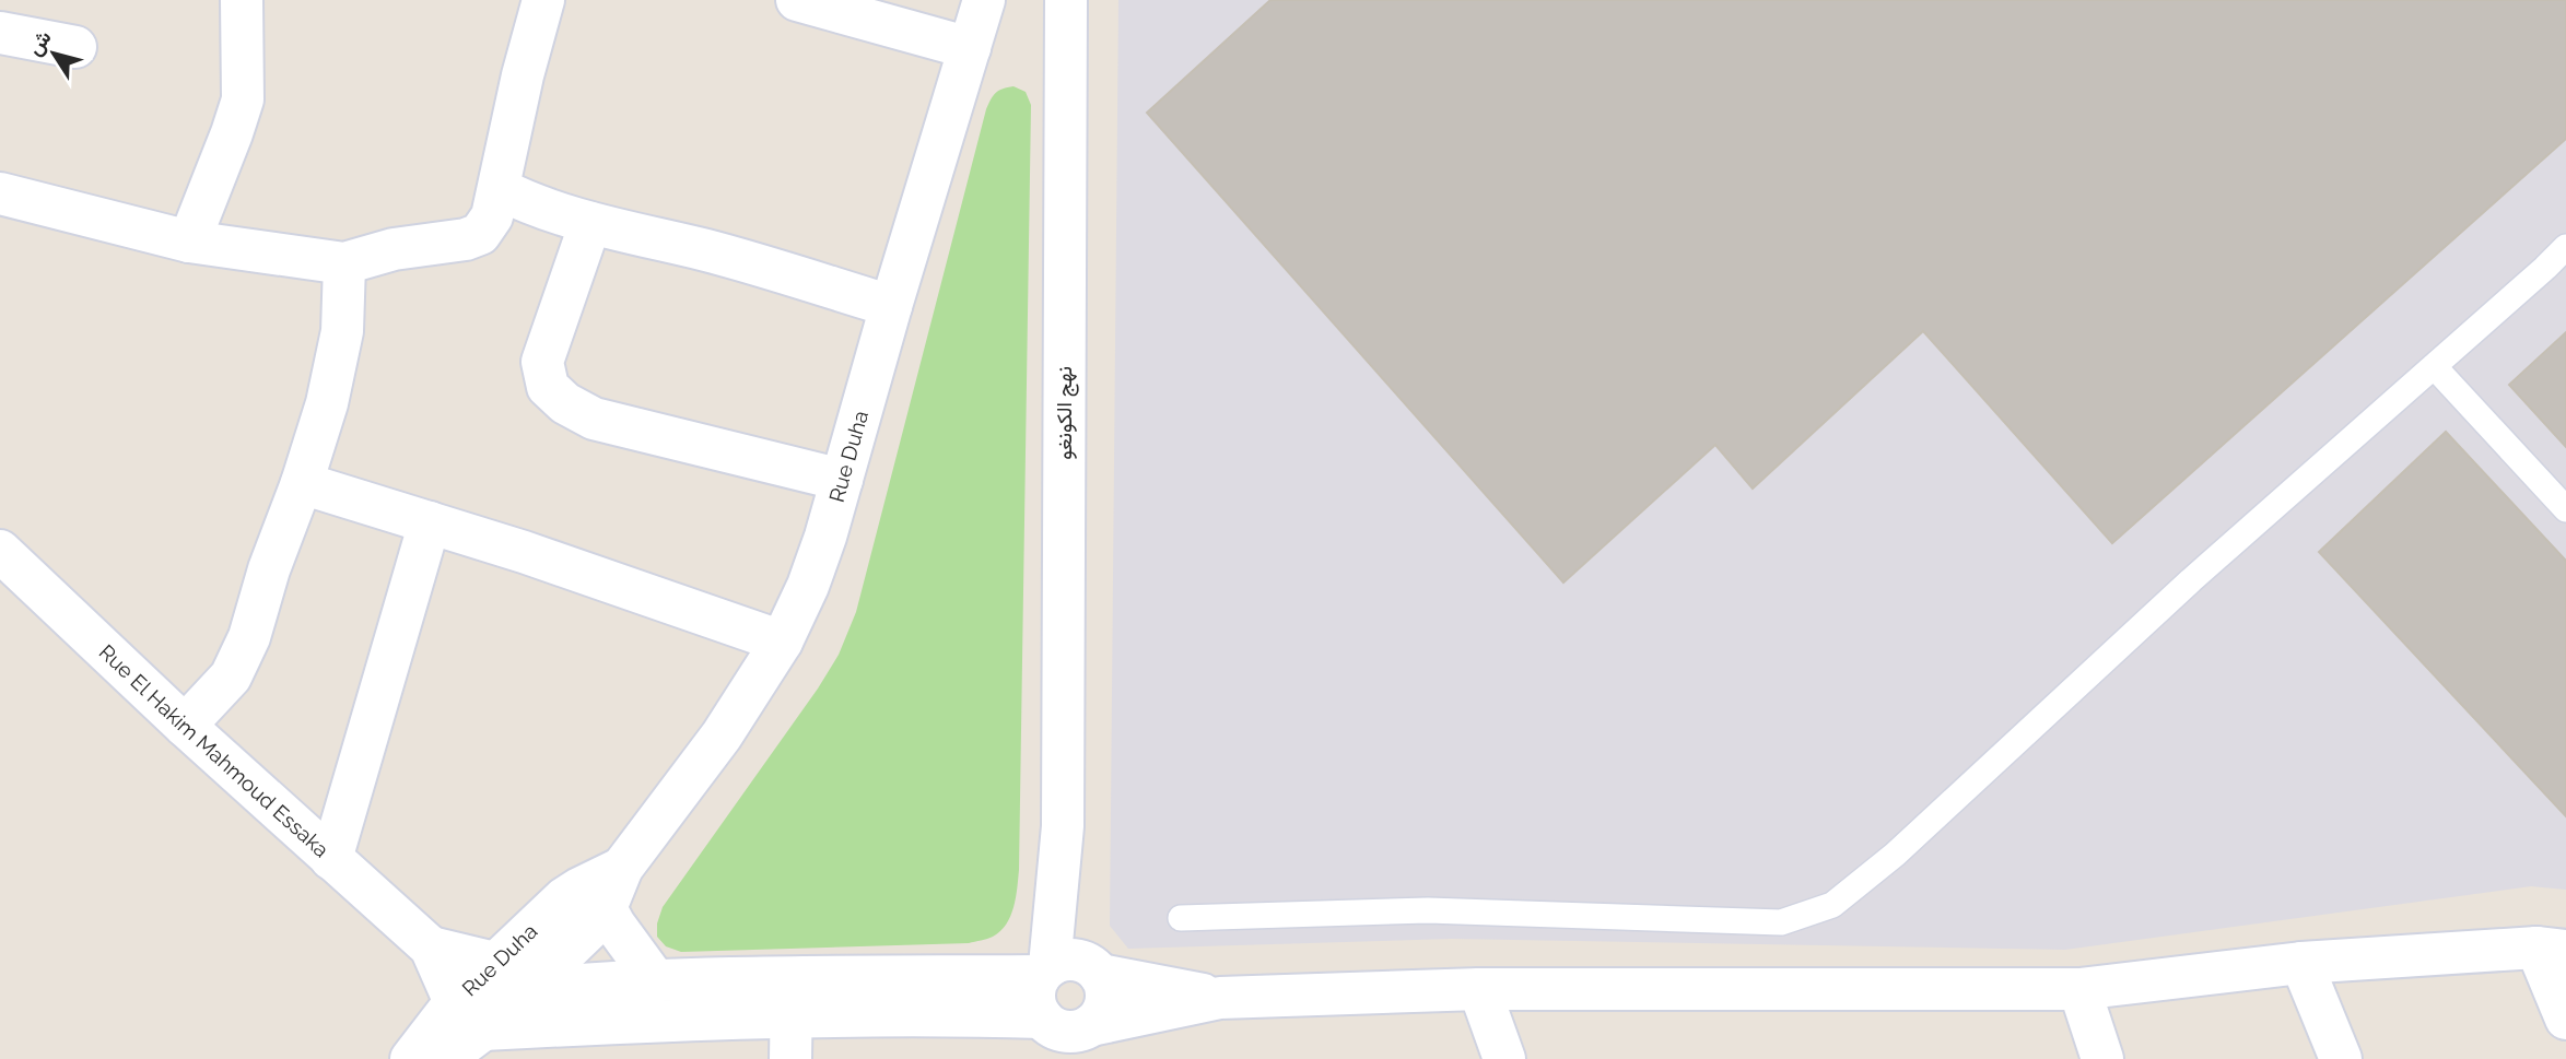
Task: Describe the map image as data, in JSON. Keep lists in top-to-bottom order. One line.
{"streets":{"street":["نهج الكونغو","Rue Duha","Rue El Hakim Mahmoud Essaka"]},"north":"top left"}
